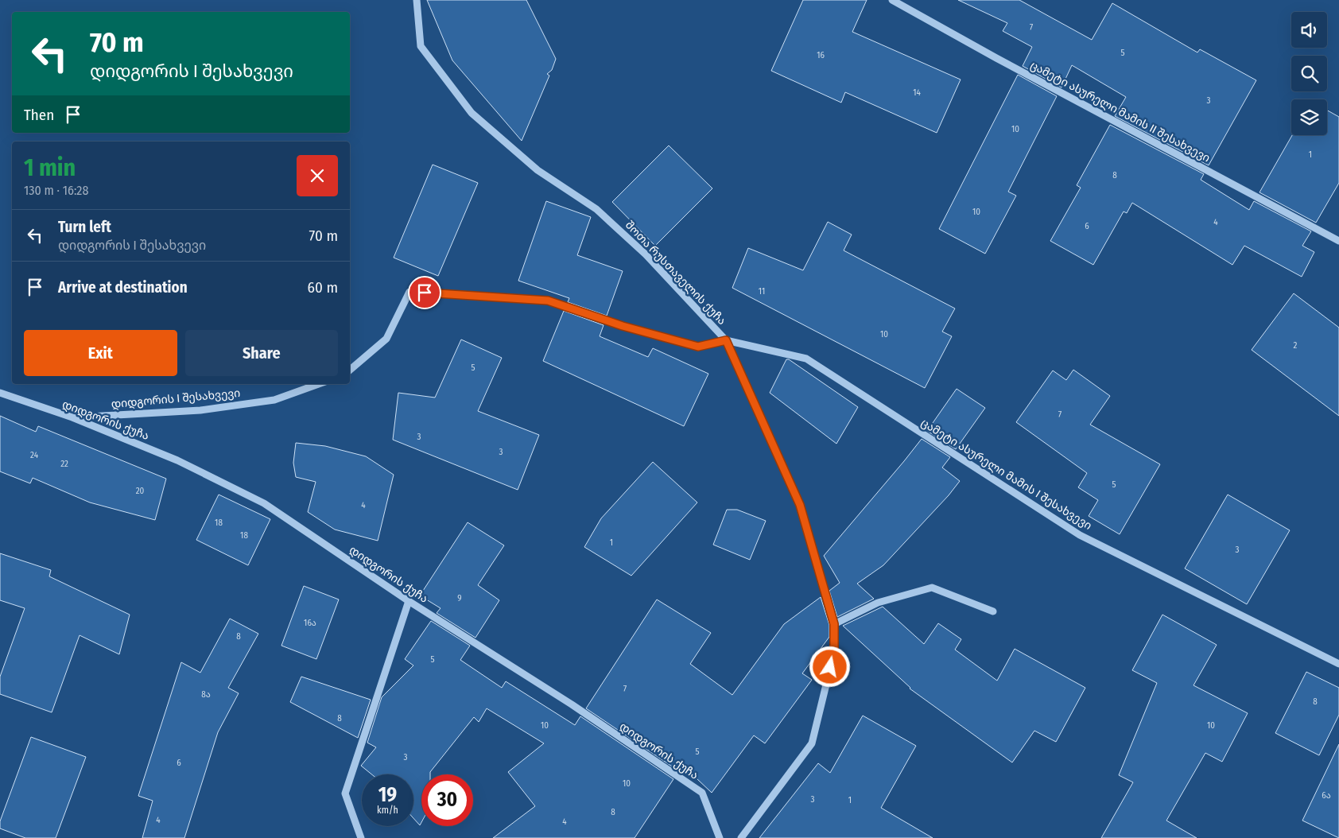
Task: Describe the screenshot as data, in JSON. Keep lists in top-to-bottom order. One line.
{"streets":{"street":["ცამეტი ასურელი მამის II შესახვევი","შოთა რუსთაველის ქუჩა","დიდგორის I შესახვევი","დიდგორის ქუჩა","ცამეტი ასურელი მამის I შესახვევი"]},"crossings":[["შოთა რუსთაველის ქუჩა","ცამეტი ასურელი მამის I შესახვევი"],["დიდგორის I შესახვევი","დიდგორის ქუჩა"]],"house_numbers":["7","5","16","14","3","10","1","8","10","4","6","11","10","2","5","7","3","3","24","22","5","20","4","18","18","1","3","9","16ა","8","5","7","8ა","8","8","10","10","5","3","6","10","6ა","3","1","8","4","4"],"page":{"turn":["70 m","დიდგორის I შესახვევი"],"then":"Then","heading":["1 min","130 m · 16:28"],"list":[{"name":"Turn left","note":"დიდგორის I შესახვევი","value":"70 m"},{"name":"Arrive at destination","value":"60 m"}],"buttons":["Exit","Share"],"speed":"19 km/h","limit":"30"}}
